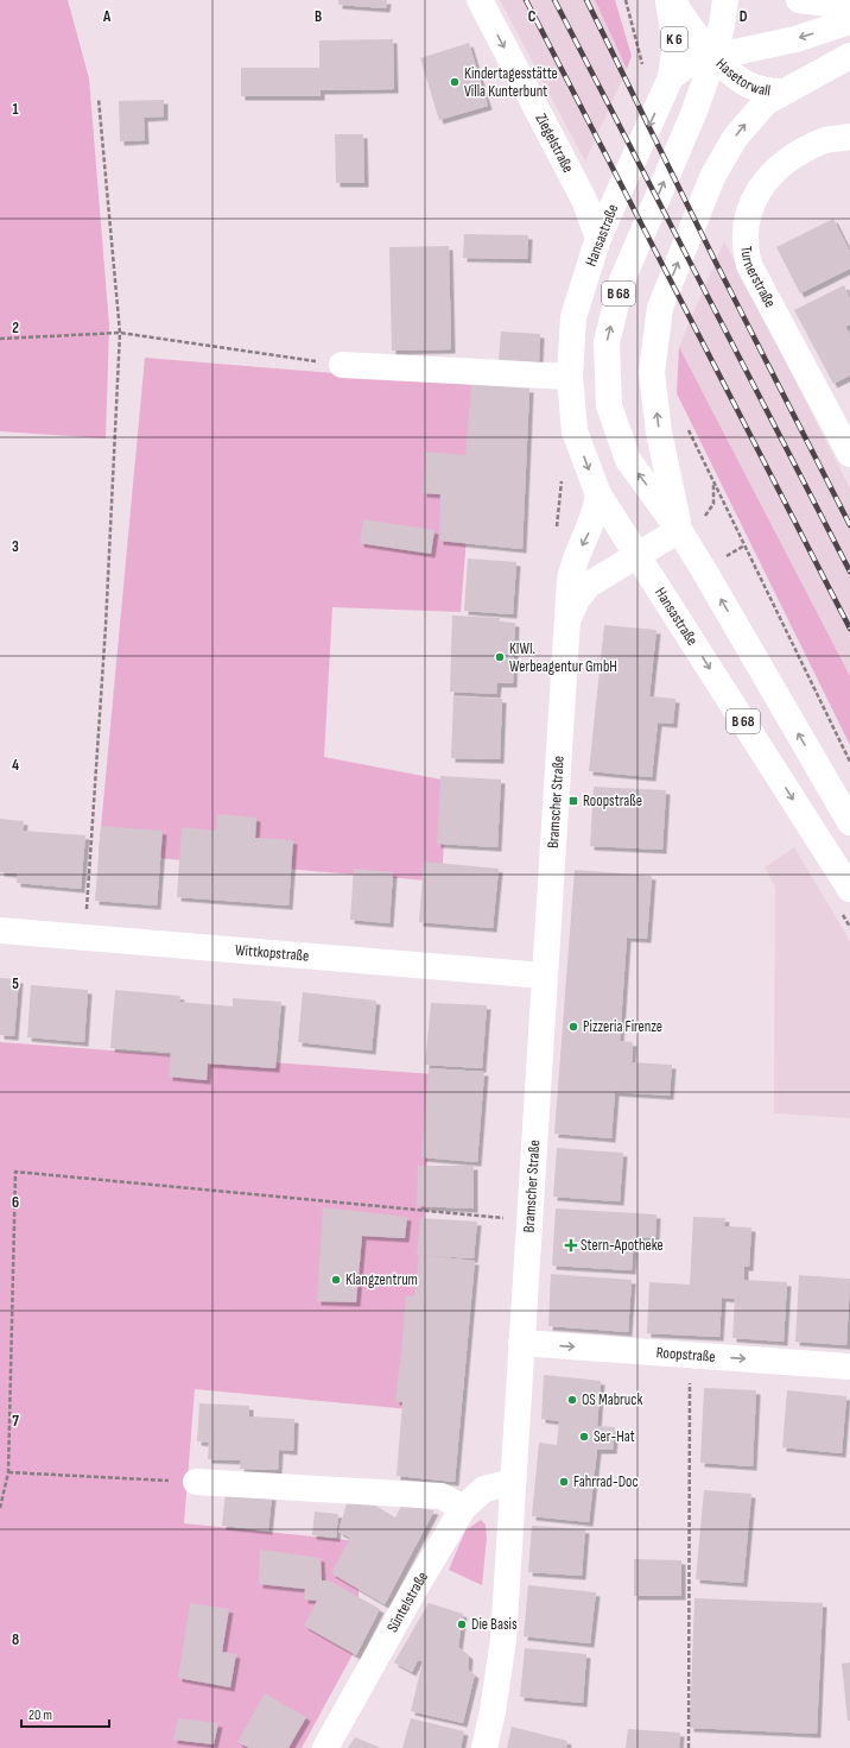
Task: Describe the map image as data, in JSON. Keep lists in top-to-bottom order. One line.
{"streets":{"street":["K 6","Hasetorwall","Ziegelstraße","Hansastraße","Turnerstraße","B 68","Bramscher Straße","Wittkopstraße","Roopstraße","Süntelstraße"]},"crossings":[["K 6","Hasetorwall"],["K 6","Hansastraße"],["K 6","B 68"],["Hasetorwall","Hansastraße"],["Hasetorwall","B 68"],["Ziegelstraße","Hansastraße"],["Hansastraße","B 68"],["Hansastraße","Bramscher Straße"],["B 68","Bramscher Straße"],["Bramscher Straße","Wittkopstraße"],["Bramscher Straße","Roopstraße"],["Bramscher Straße","Süntelstraße"]],"one_way":["Roopstraße"],"places":{"other":["Kindertagesstätte Villa Kunterbunt","KIWI. Werbeagentur GmbH","Pizzeria Firenze","Klangzentrum","OS Mabruck","Ser-Hat","Fahrrad-Doc","Die Basis"],"transit":["Roopstraße"],"health":["Stern-Apotheke"]},"scale_bar":"20 m","grid":{"columns":["A","B","C","D"],"rows":["1","2","3","4","5","6","7","8"]}}
